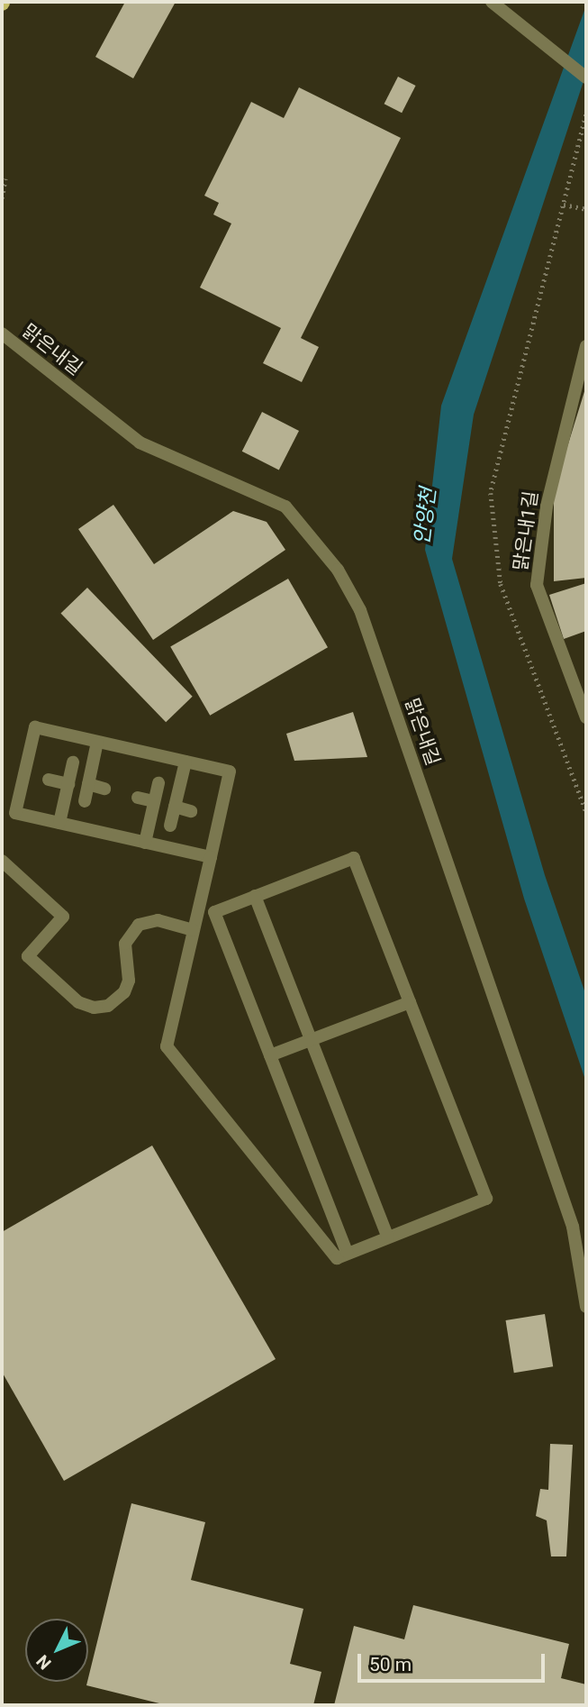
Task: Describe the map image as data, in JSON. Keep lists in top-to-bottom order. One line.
{"streets":{"street":["맑은내길","맑은내1길"]},"water":["안양천"],"scale_bar":"50 m","north":"bottom left"}
